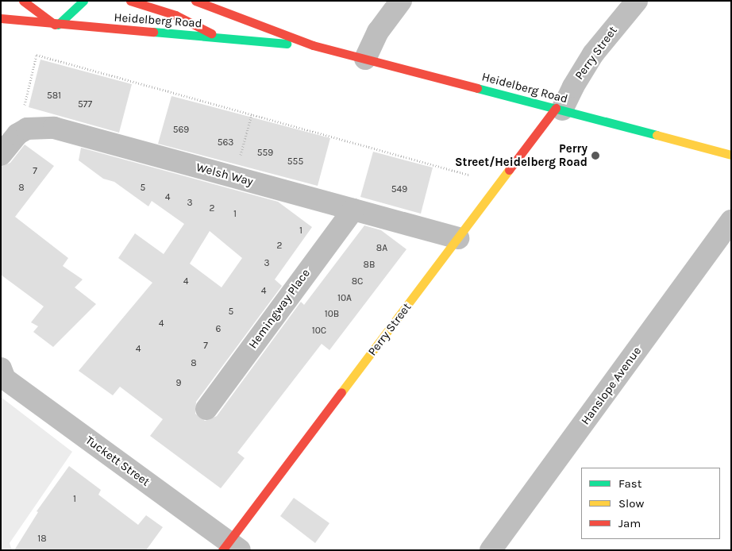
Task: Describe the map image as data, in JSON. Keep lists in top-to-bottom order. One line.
{"streets":{"main road":["Heidelberg Road","Perry Street"],"street":["Welsh Way","Hemingway Place","Hanslope Avenue","Tuckett Street"]},"crossings":[["Heidelberg Road","Perry Street"],["Perry Street","Welsh Way"],["Perry Street","Tuckett Street"],["Welsh Way","Hemingway Place"]],"places":["Perry Street/Heidelberg Road"],"house_numbers":["581","577","569","563","559","555","7","8","5","549","4","3","2","1","1","2","8A","3","8B","4","8C","4","10A","5","10B","4","6","10C","7","4","8","9","1","18"],"legend":["Fast","Slow","Jam"]}
